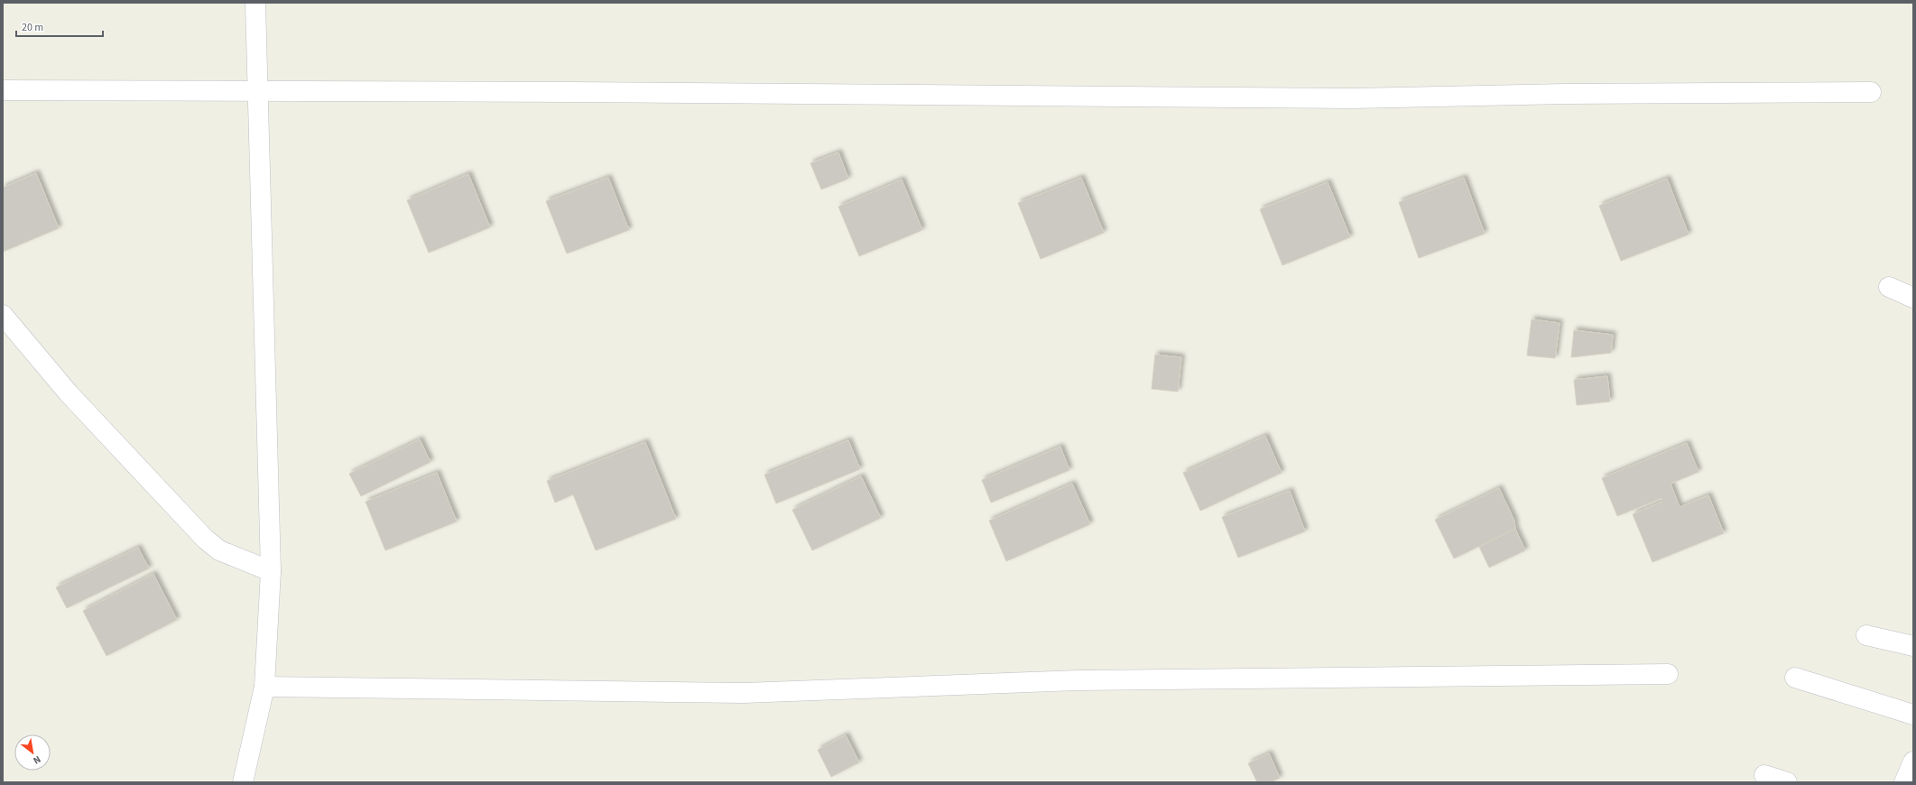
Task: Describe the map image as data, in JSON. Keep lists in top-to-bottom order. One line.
{"scale_bar":"20 m","north":"bottom right"}
